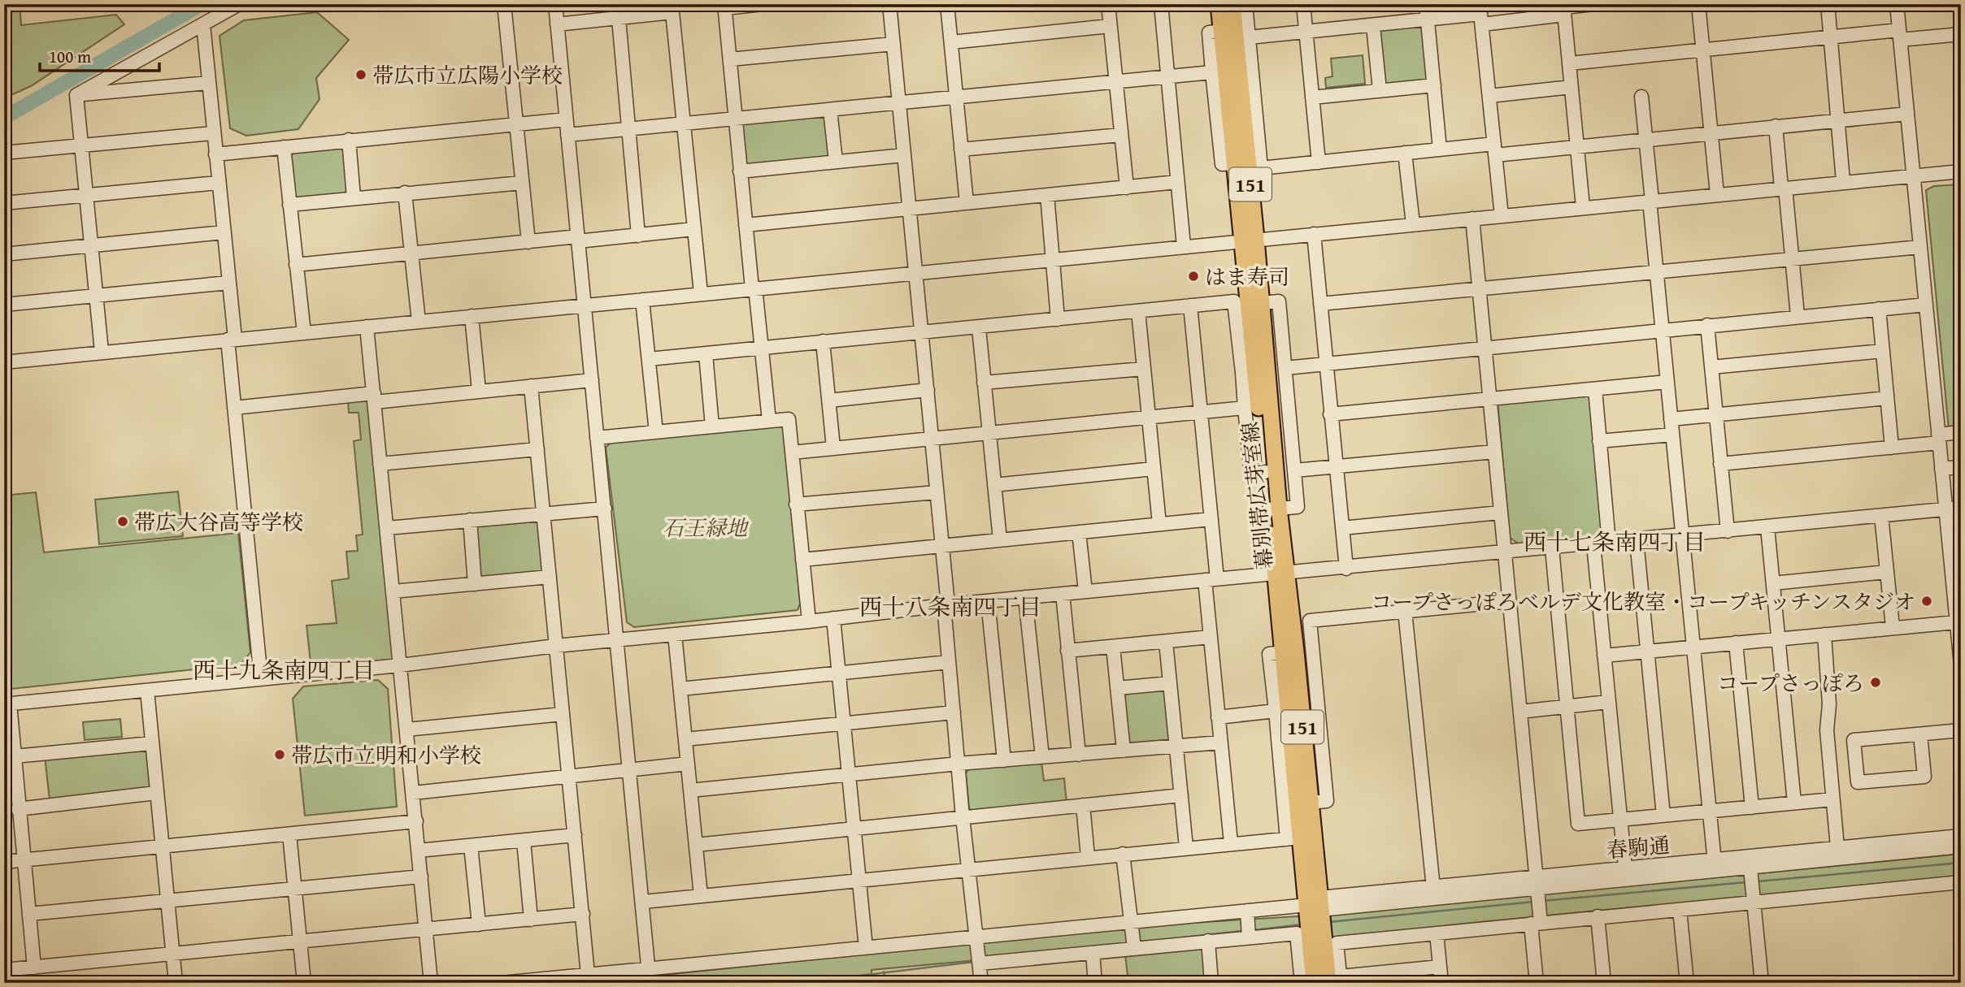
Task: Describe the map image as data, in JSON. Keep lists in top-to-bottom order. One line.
{"streets":{"main road":["151","幕別帯広芽室線"],"street":["春駒通"]},"crossings":[["幕別帯広芽室線","春駒通"]],"districts":["西十七条南四丁目","西十八条南四丁目","西十九条南四丁目"],"parks":["石王緑地"],"places":["帯広市立広陽小学校","はま寿司","帯広大谷高等学校","コープさっぽろベルデ文化教室・コープキッチンスタジオ","コープさっぽろ","帯広市立明和小学校"],"scale_bar":"100 m"}
